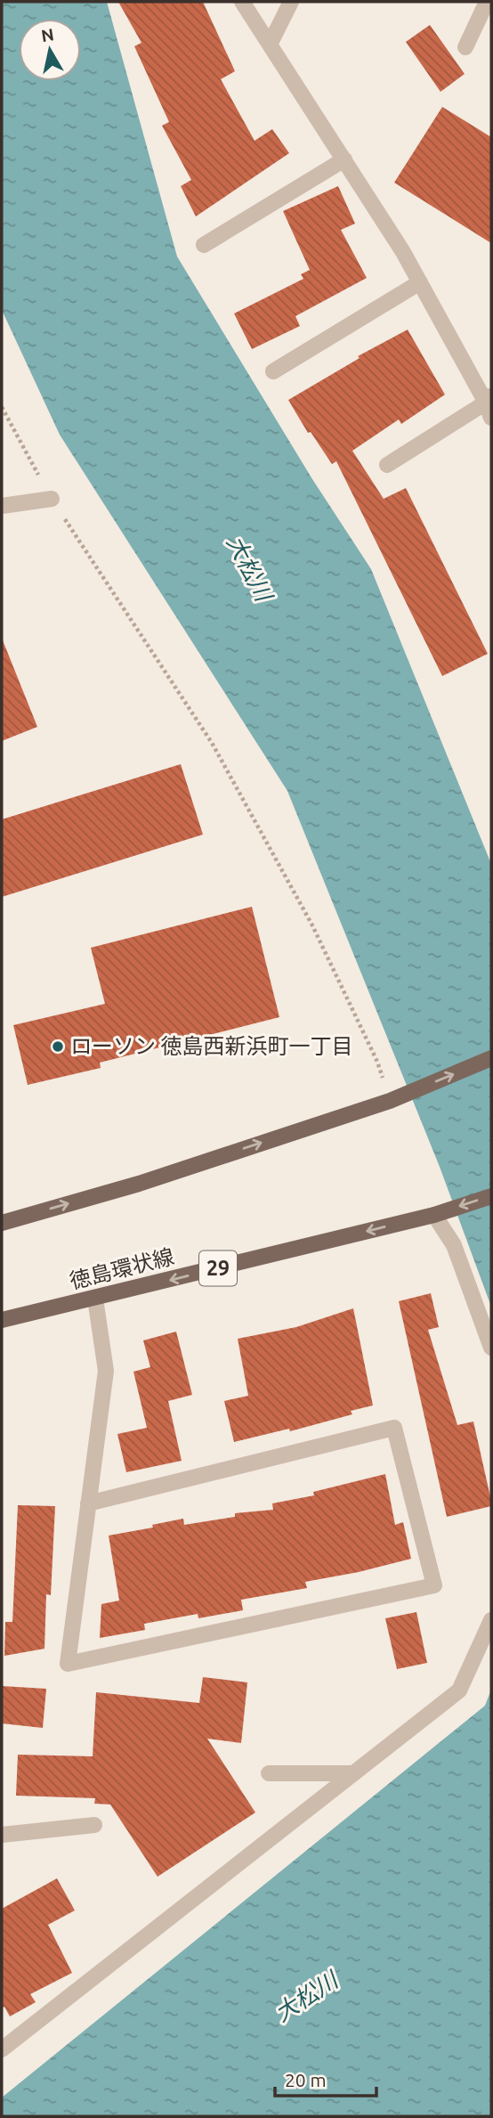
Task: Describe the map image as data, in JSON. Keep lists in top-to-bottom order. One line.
{"streets":{"main road":["29","徳島環状線"]},"water":["大松川"],"places":["ローソン 徳島西新浜町一丁目"],"scale_bar":"20 m","north":"top"}
